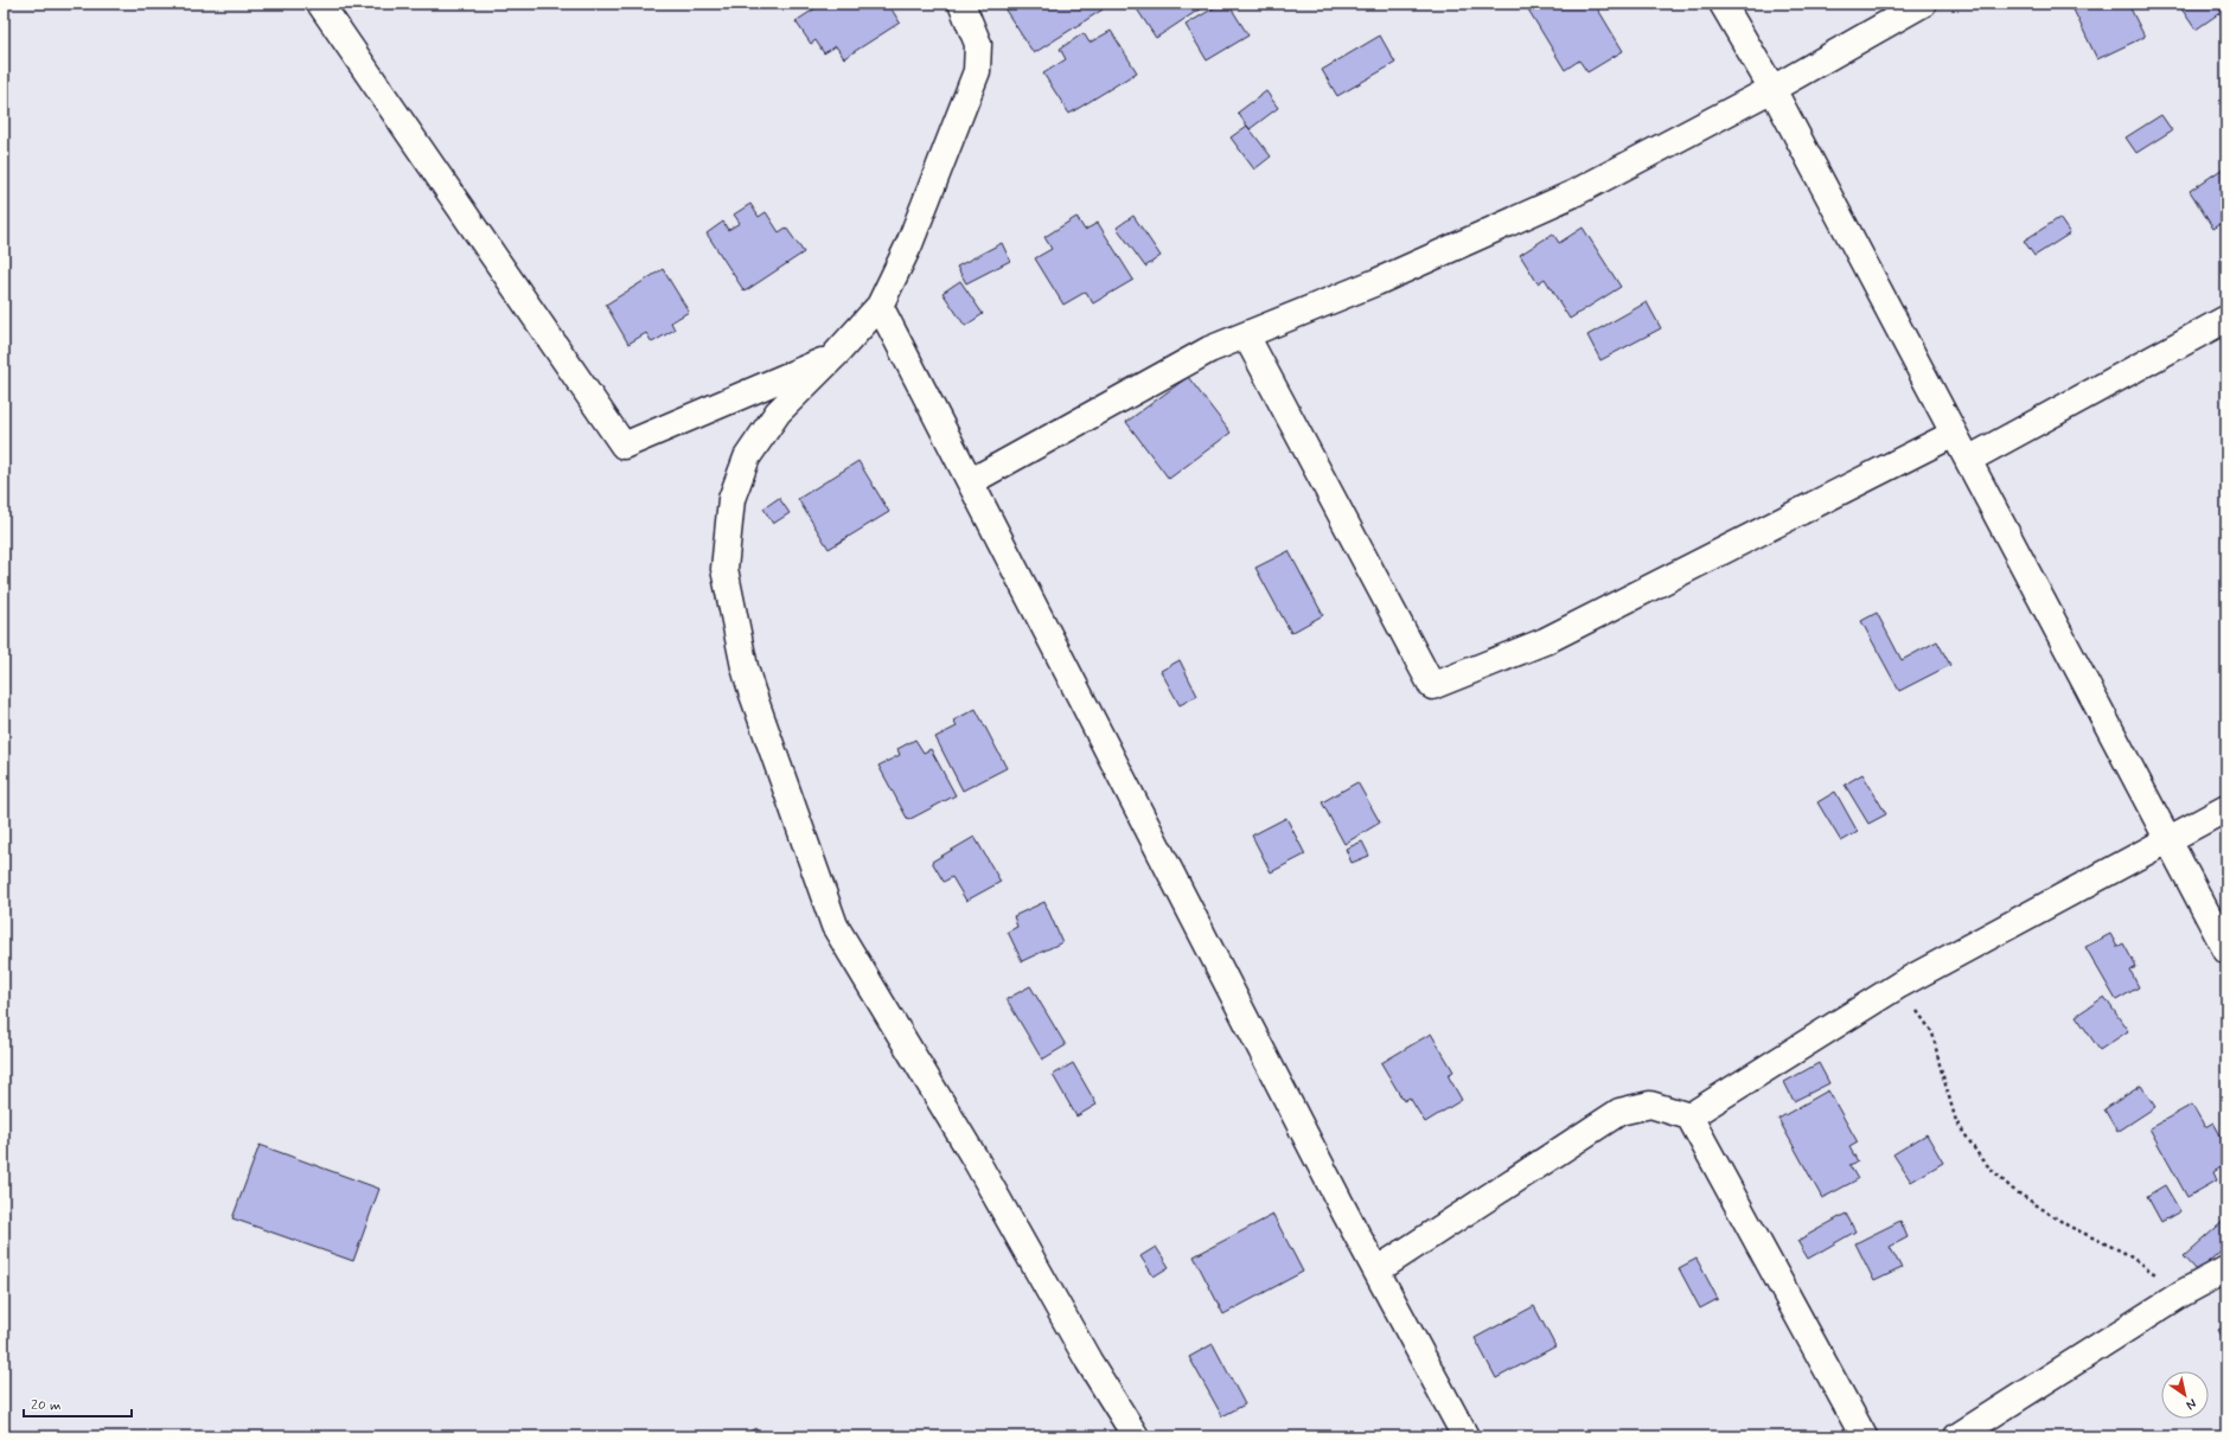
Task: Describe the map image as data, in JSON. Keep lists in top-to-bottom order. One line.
{"scale_bar":"20 m","north":"bottom right"}
